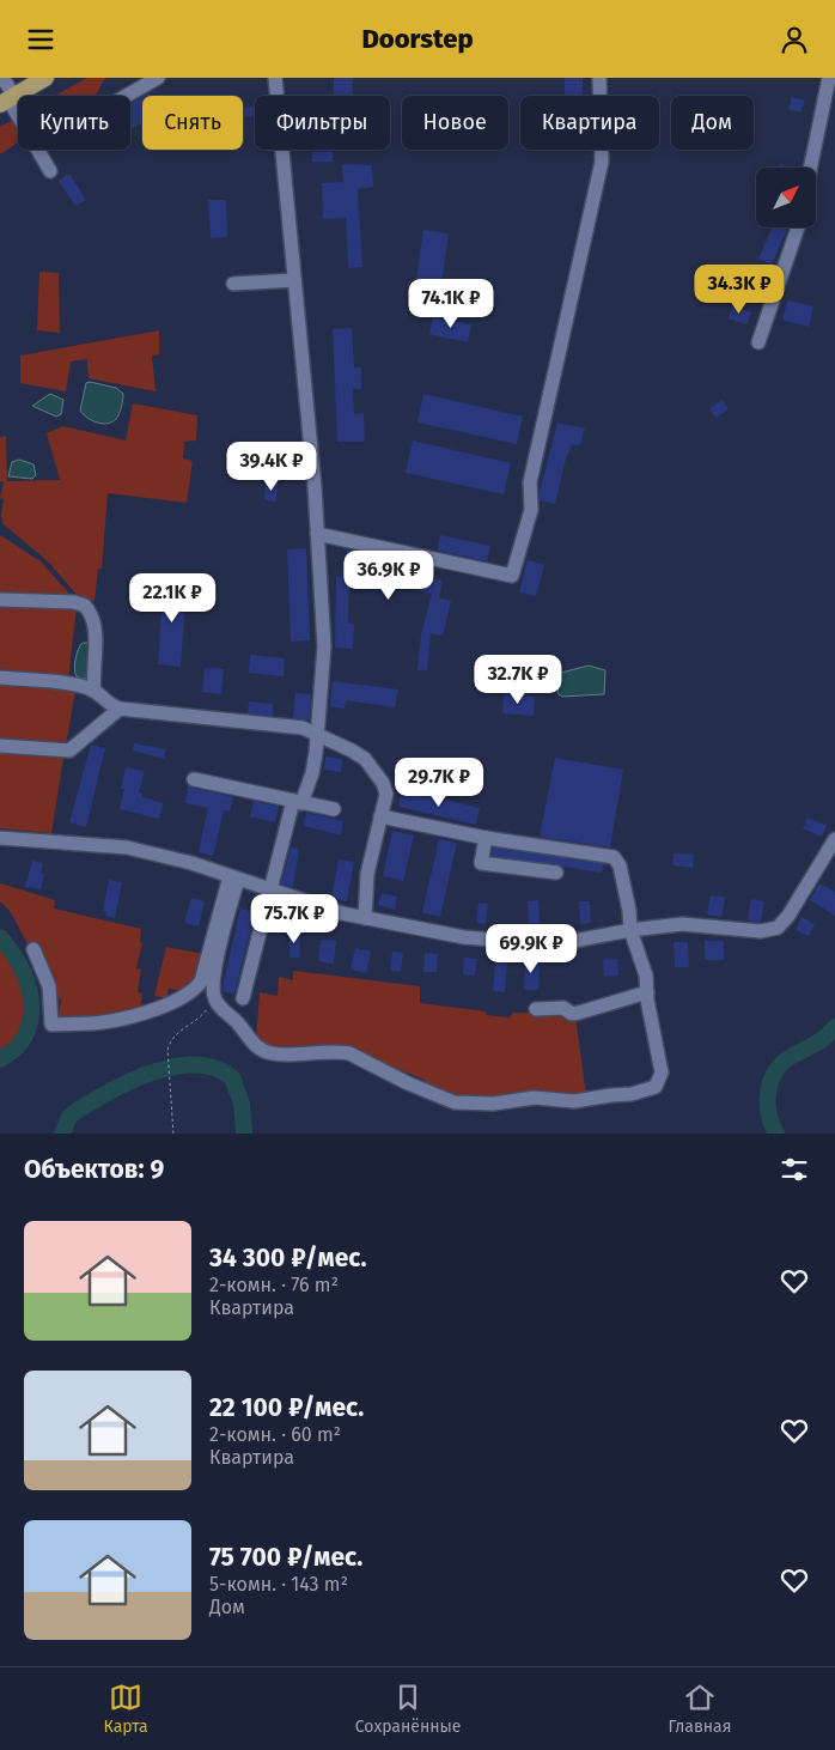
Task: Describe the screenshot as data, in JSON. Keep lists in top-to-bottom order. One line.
{"north":"top right","page":{"header":"Doorstep","chip":["Купить","Снять","Фильтры","Новое","Квартира","Дом"],"price":["34.3K ₽","74.1K ₽","39.4K ₽","36.9K ₽","22.1K ₽","32.7K ₽","29.7K ₽","75.7K ₽","69.9K ₽"],"heading":"Объектов: 9","list":[{"name":"34 300 ₽/мес.","note":"2-комн. · 76 m² · Квартира"},{"name":"22 100 ₽/мес.","note":"2-комн. · 60 m² · Квартира"},{"name":"75 700 ₽/мес.","note":"5-комн. · 143 m² · Дом"}],"tabs":["Карта","Сохранённые","Главная"]}}
